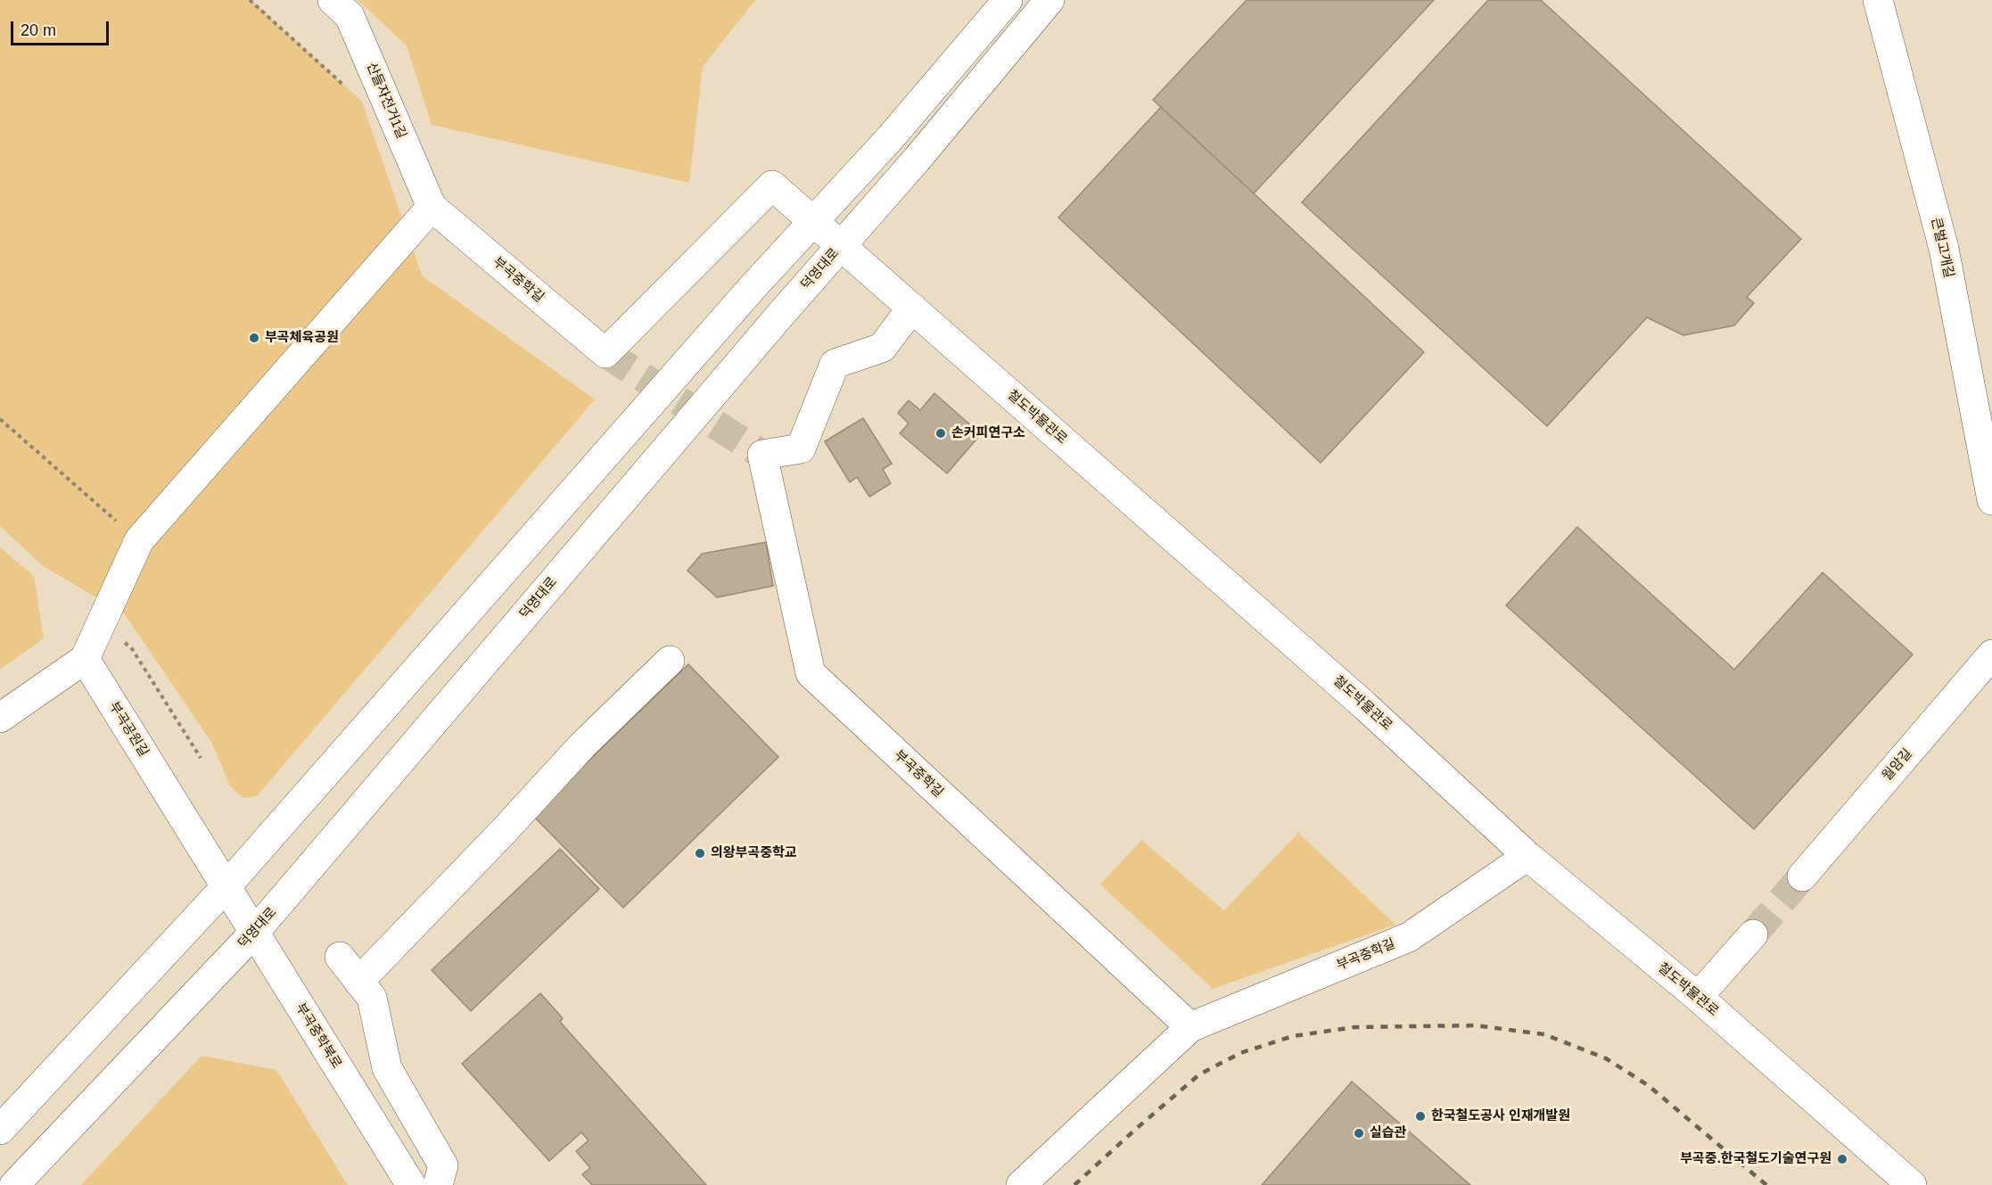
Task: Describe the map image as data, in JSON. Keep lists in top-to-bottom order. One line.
{"streets":{"street":["산들자전거1길","큰벌고개길","덕영대로","부곡중학길","철도박물관로","부곡공원길","월암길","부곡중학북로"]},"crossings":[["산들자전거1길","부곡중학길"],["덕영대로","철도박물관로"],["덕영대로","부곡중학북로"],["부곡중학길","철도박물관로"],["부곡공원길","부곡중학북로"]],"places":["부곡체육공원","손커피연구소","의왕부곡중학교","한국철도공사 인재개발원","실습관","부곡중.한국철도기술연구원"],"scale_bar":"20 m"}
